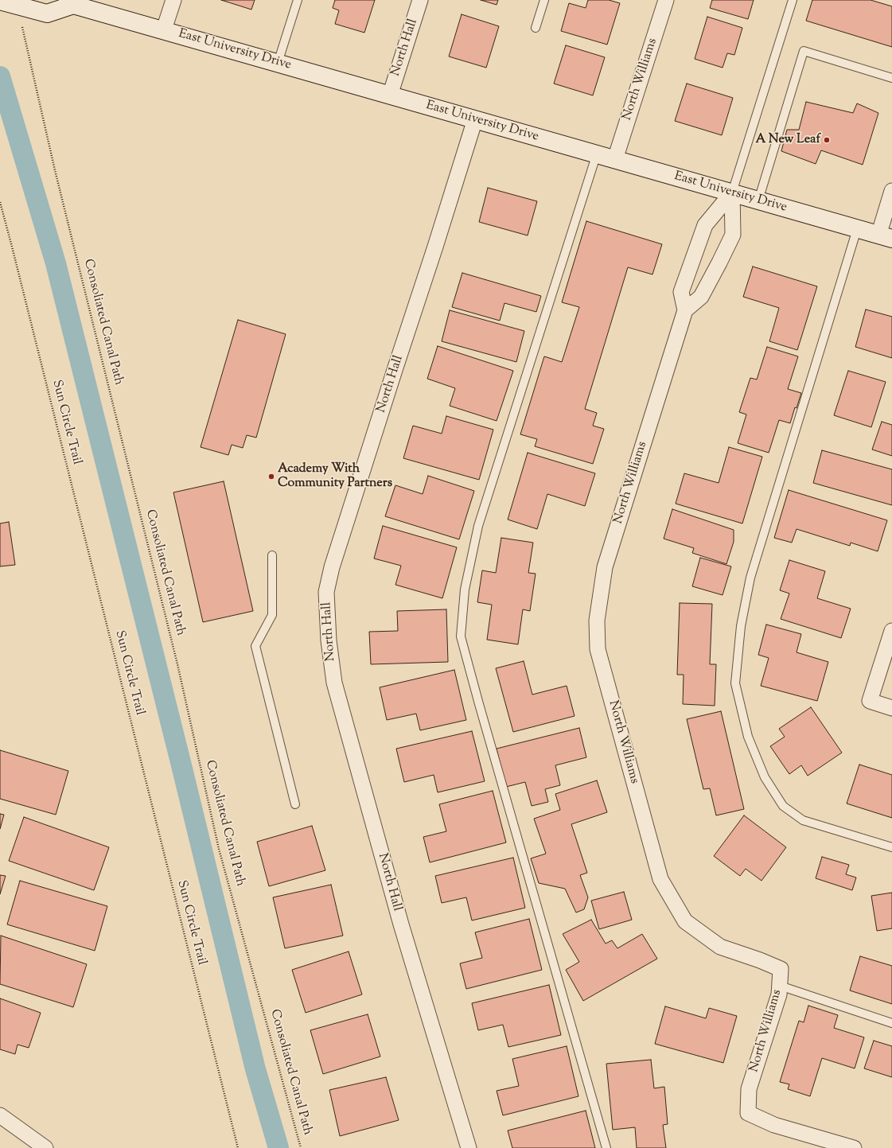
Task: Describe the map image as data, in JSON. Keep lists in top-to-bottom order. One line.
{"streets":{"main road":["East University Drive"],"street":["North Hall","North Williams"],"path":["Consoliated Canal Path","Sun Circle Trail"]},"crossings":[["North Hall","East University Drive"],["East University Drive","North Williams"],["East University Drive","Consoliated Canal Path"]],"places":["A New Leaf","Academy With Community Partners"]}
